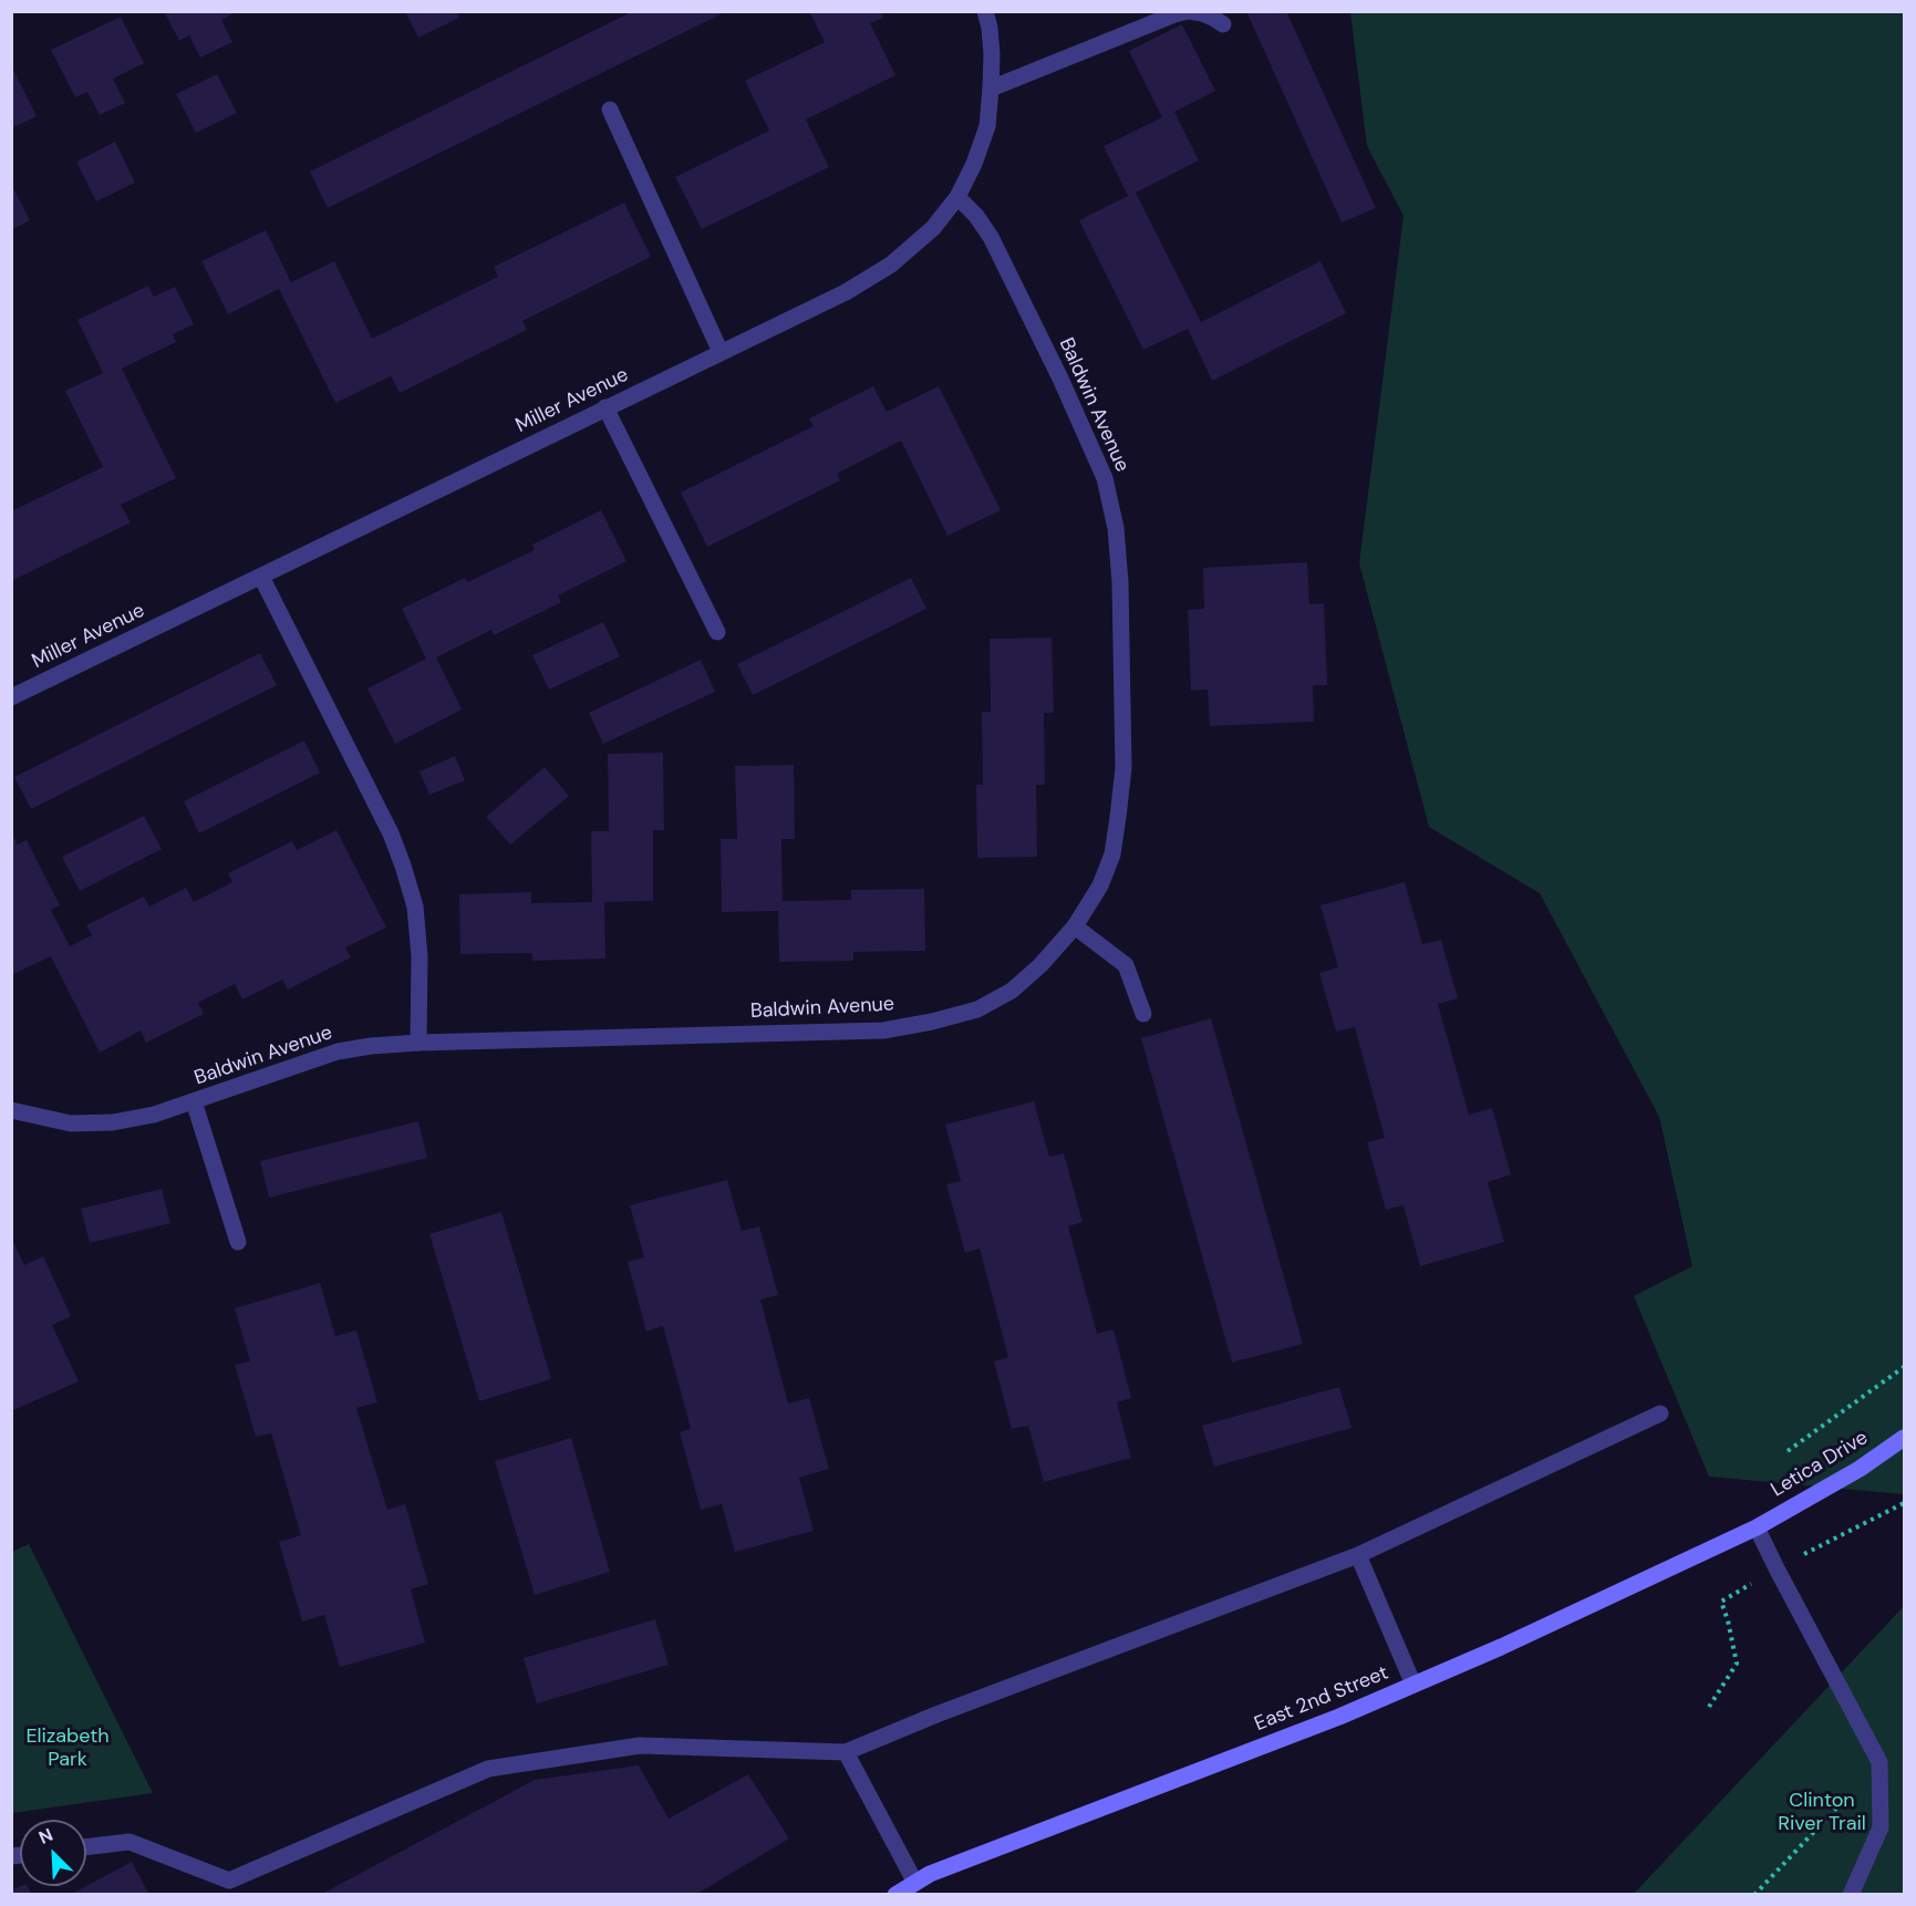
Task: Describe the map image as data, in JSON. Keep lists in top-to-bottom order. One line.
{"streets":{"street":["Miller Avenue","Baldwin Avenue","Letica Drive","East 2nd Street"]},"crossings":[["Miller Avenue","Baldwin Avenue"],["Letica Drive","East 2nd Street"]],"parks":["Elizabeth Park","Clinton River Trail"],"north":"top left"}
